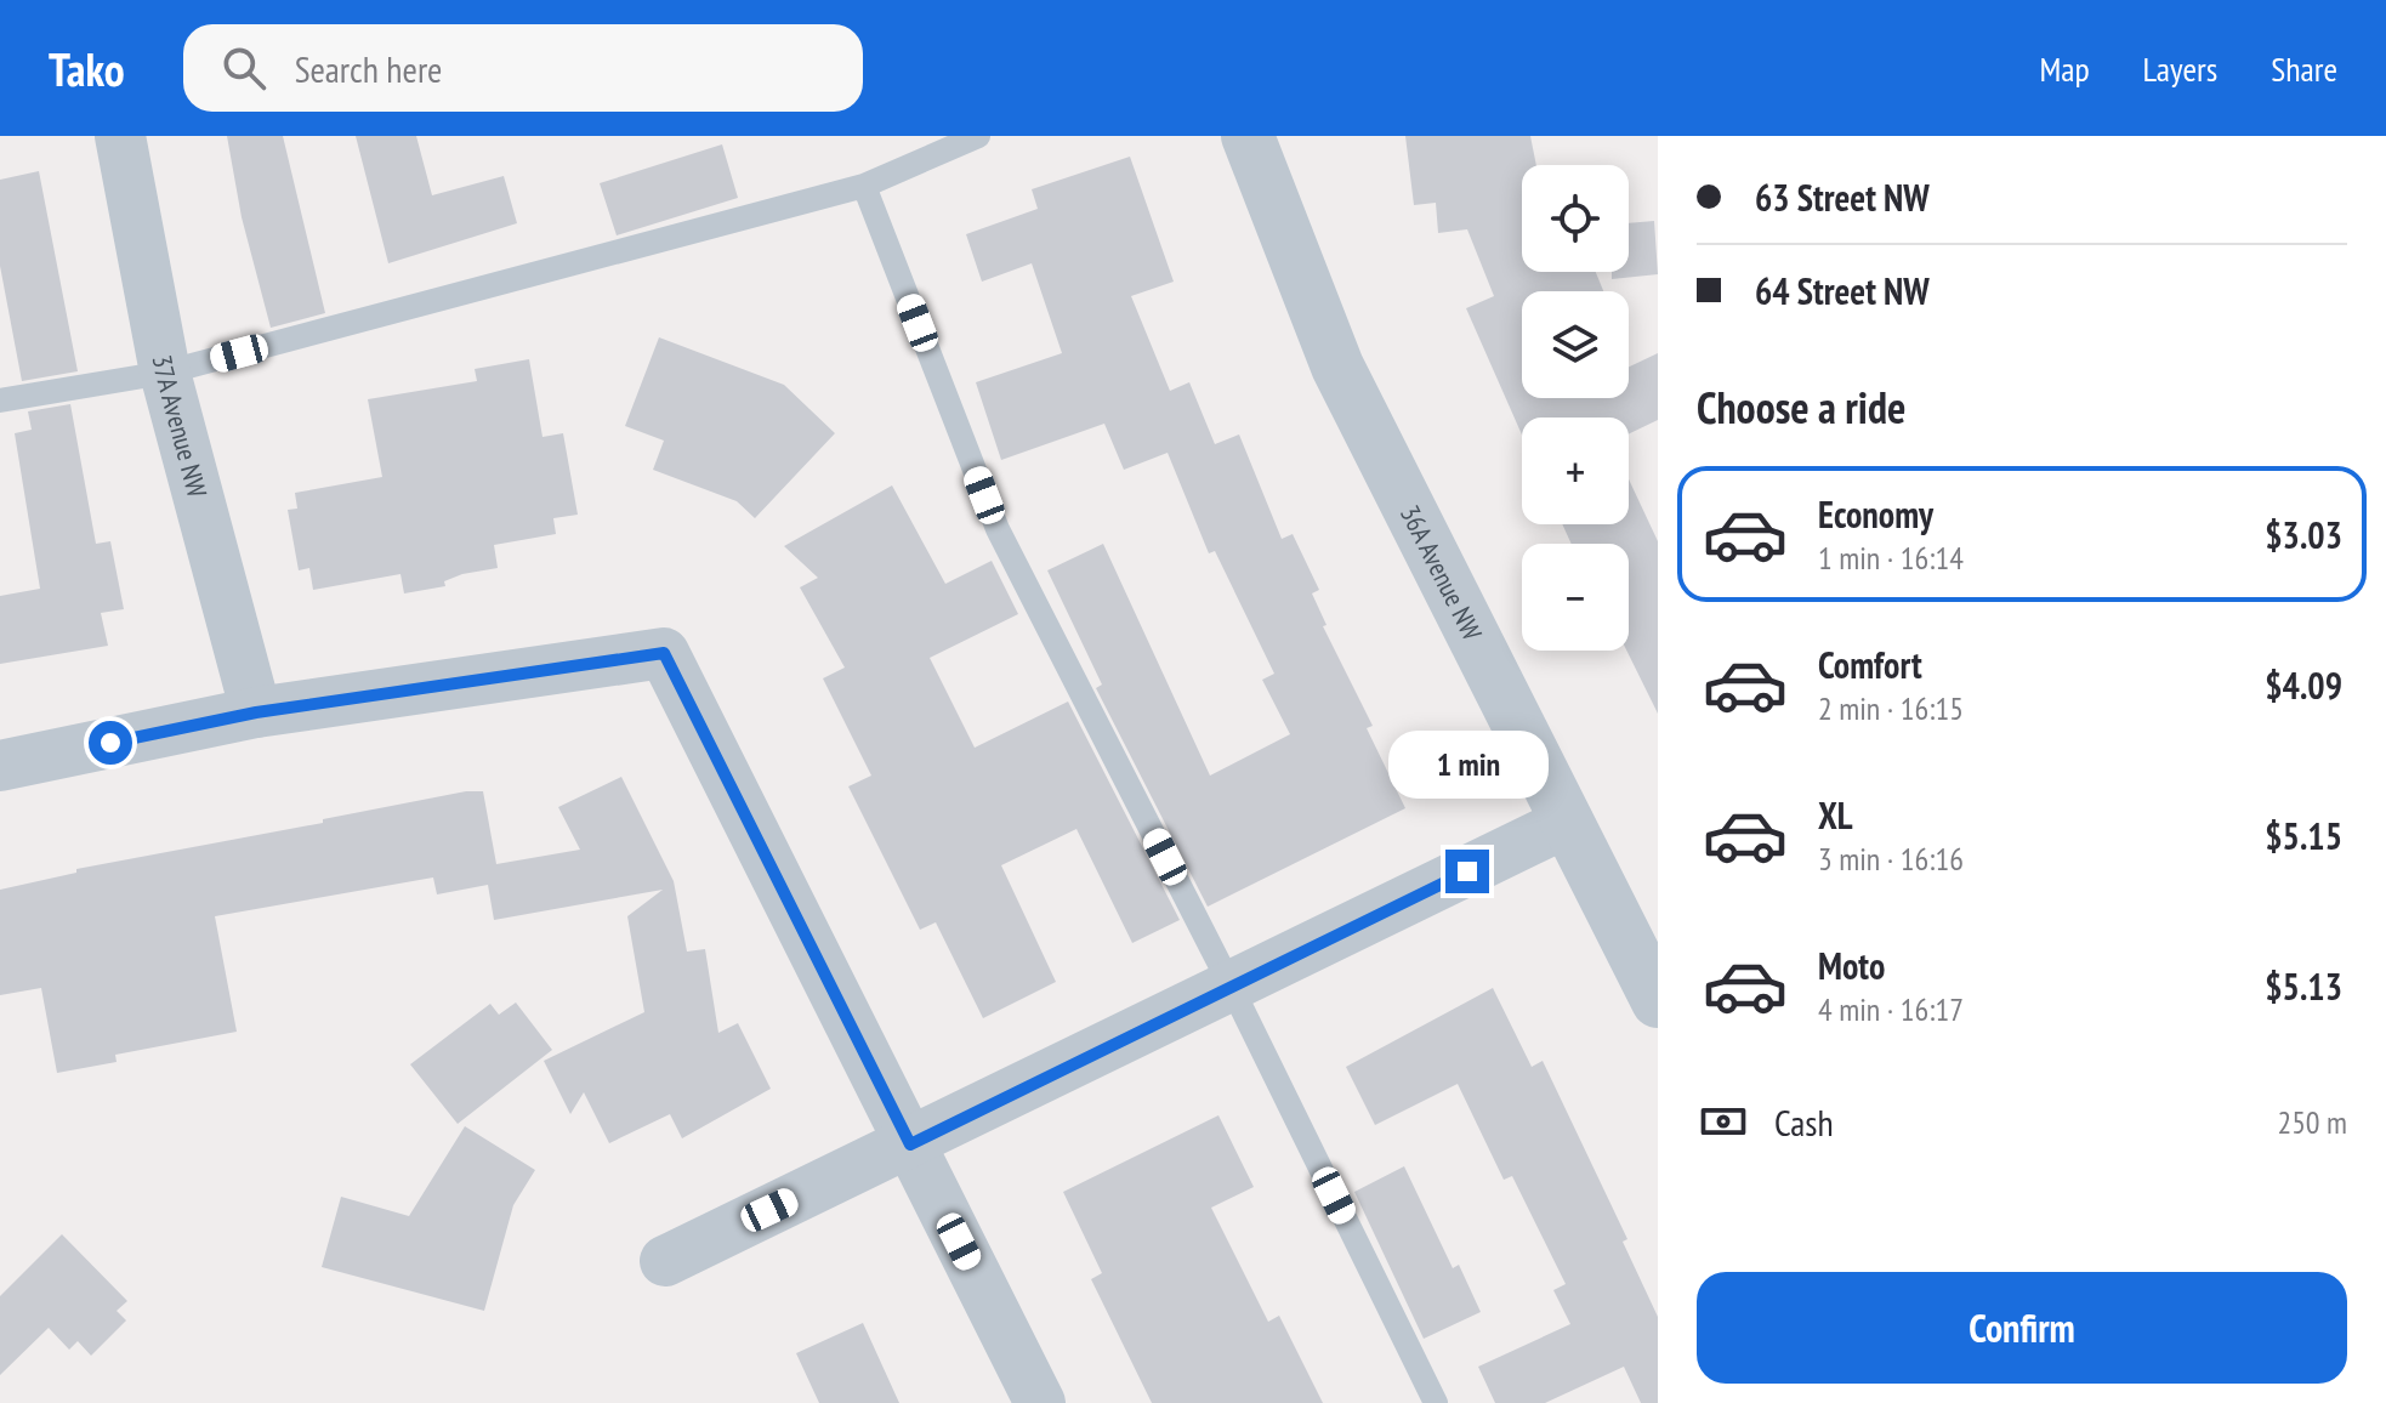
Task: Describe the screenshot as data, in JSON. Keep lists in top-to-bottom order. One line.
{"streets":{"street":["37A Avenue NW","36A Avenue NW"]},"page":{"header":"Tako","search":"Search here","nav":["Map","Layers","Share"],"banner":["63 Street NW","64 Street NW"],"map_buttons":["+","−"],"heading":"Choose a ride","list":[{"name":"Economy","note":"1 min · 16:14","value":"$3.03"},{"name":"Comfort","note":"2 min · 16:15","value":"$4.09"},{"name":"XL","note":"3 min · 16:16","value":"$5.15"},{"name":"Moto","note":"4 min · 16:17","value":"$5.13"}],"bubble":"1 min","pay":["Cash","250 m"],"buttons":"Confirm"}}
